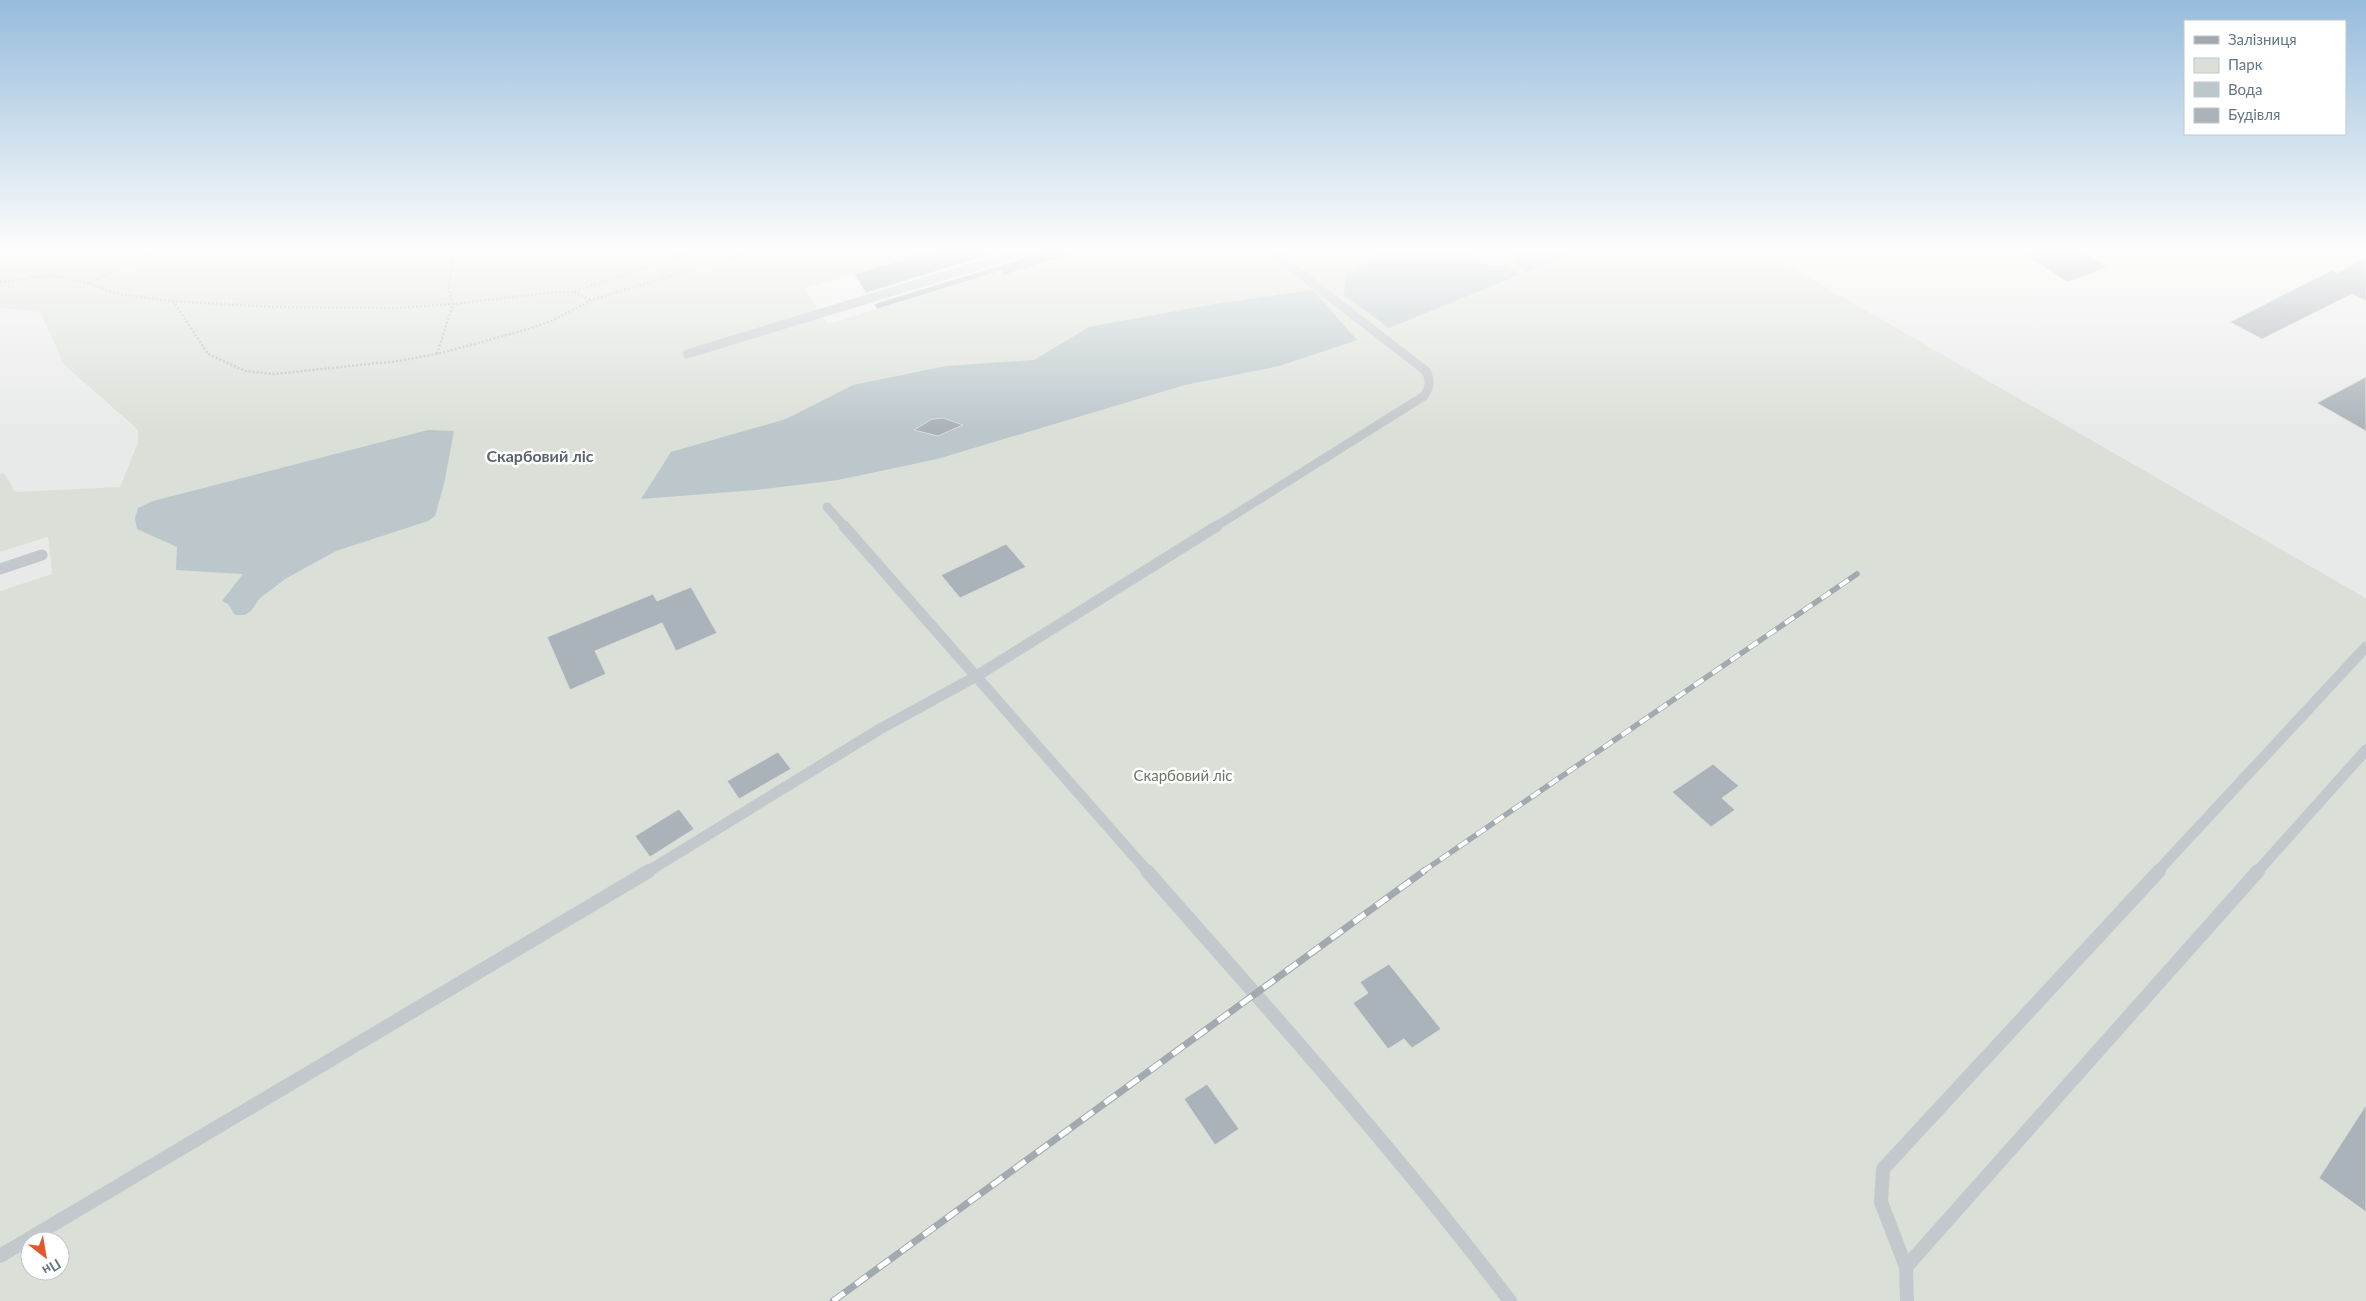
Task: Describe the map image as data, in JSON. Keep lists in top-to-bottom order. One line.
{"districts":["Скарбовий ліс"],"parks":["Скарбовий ліс"],"legend":["Залізниця","Парк","Вода","Будівля"],"north":"bottom right"}
